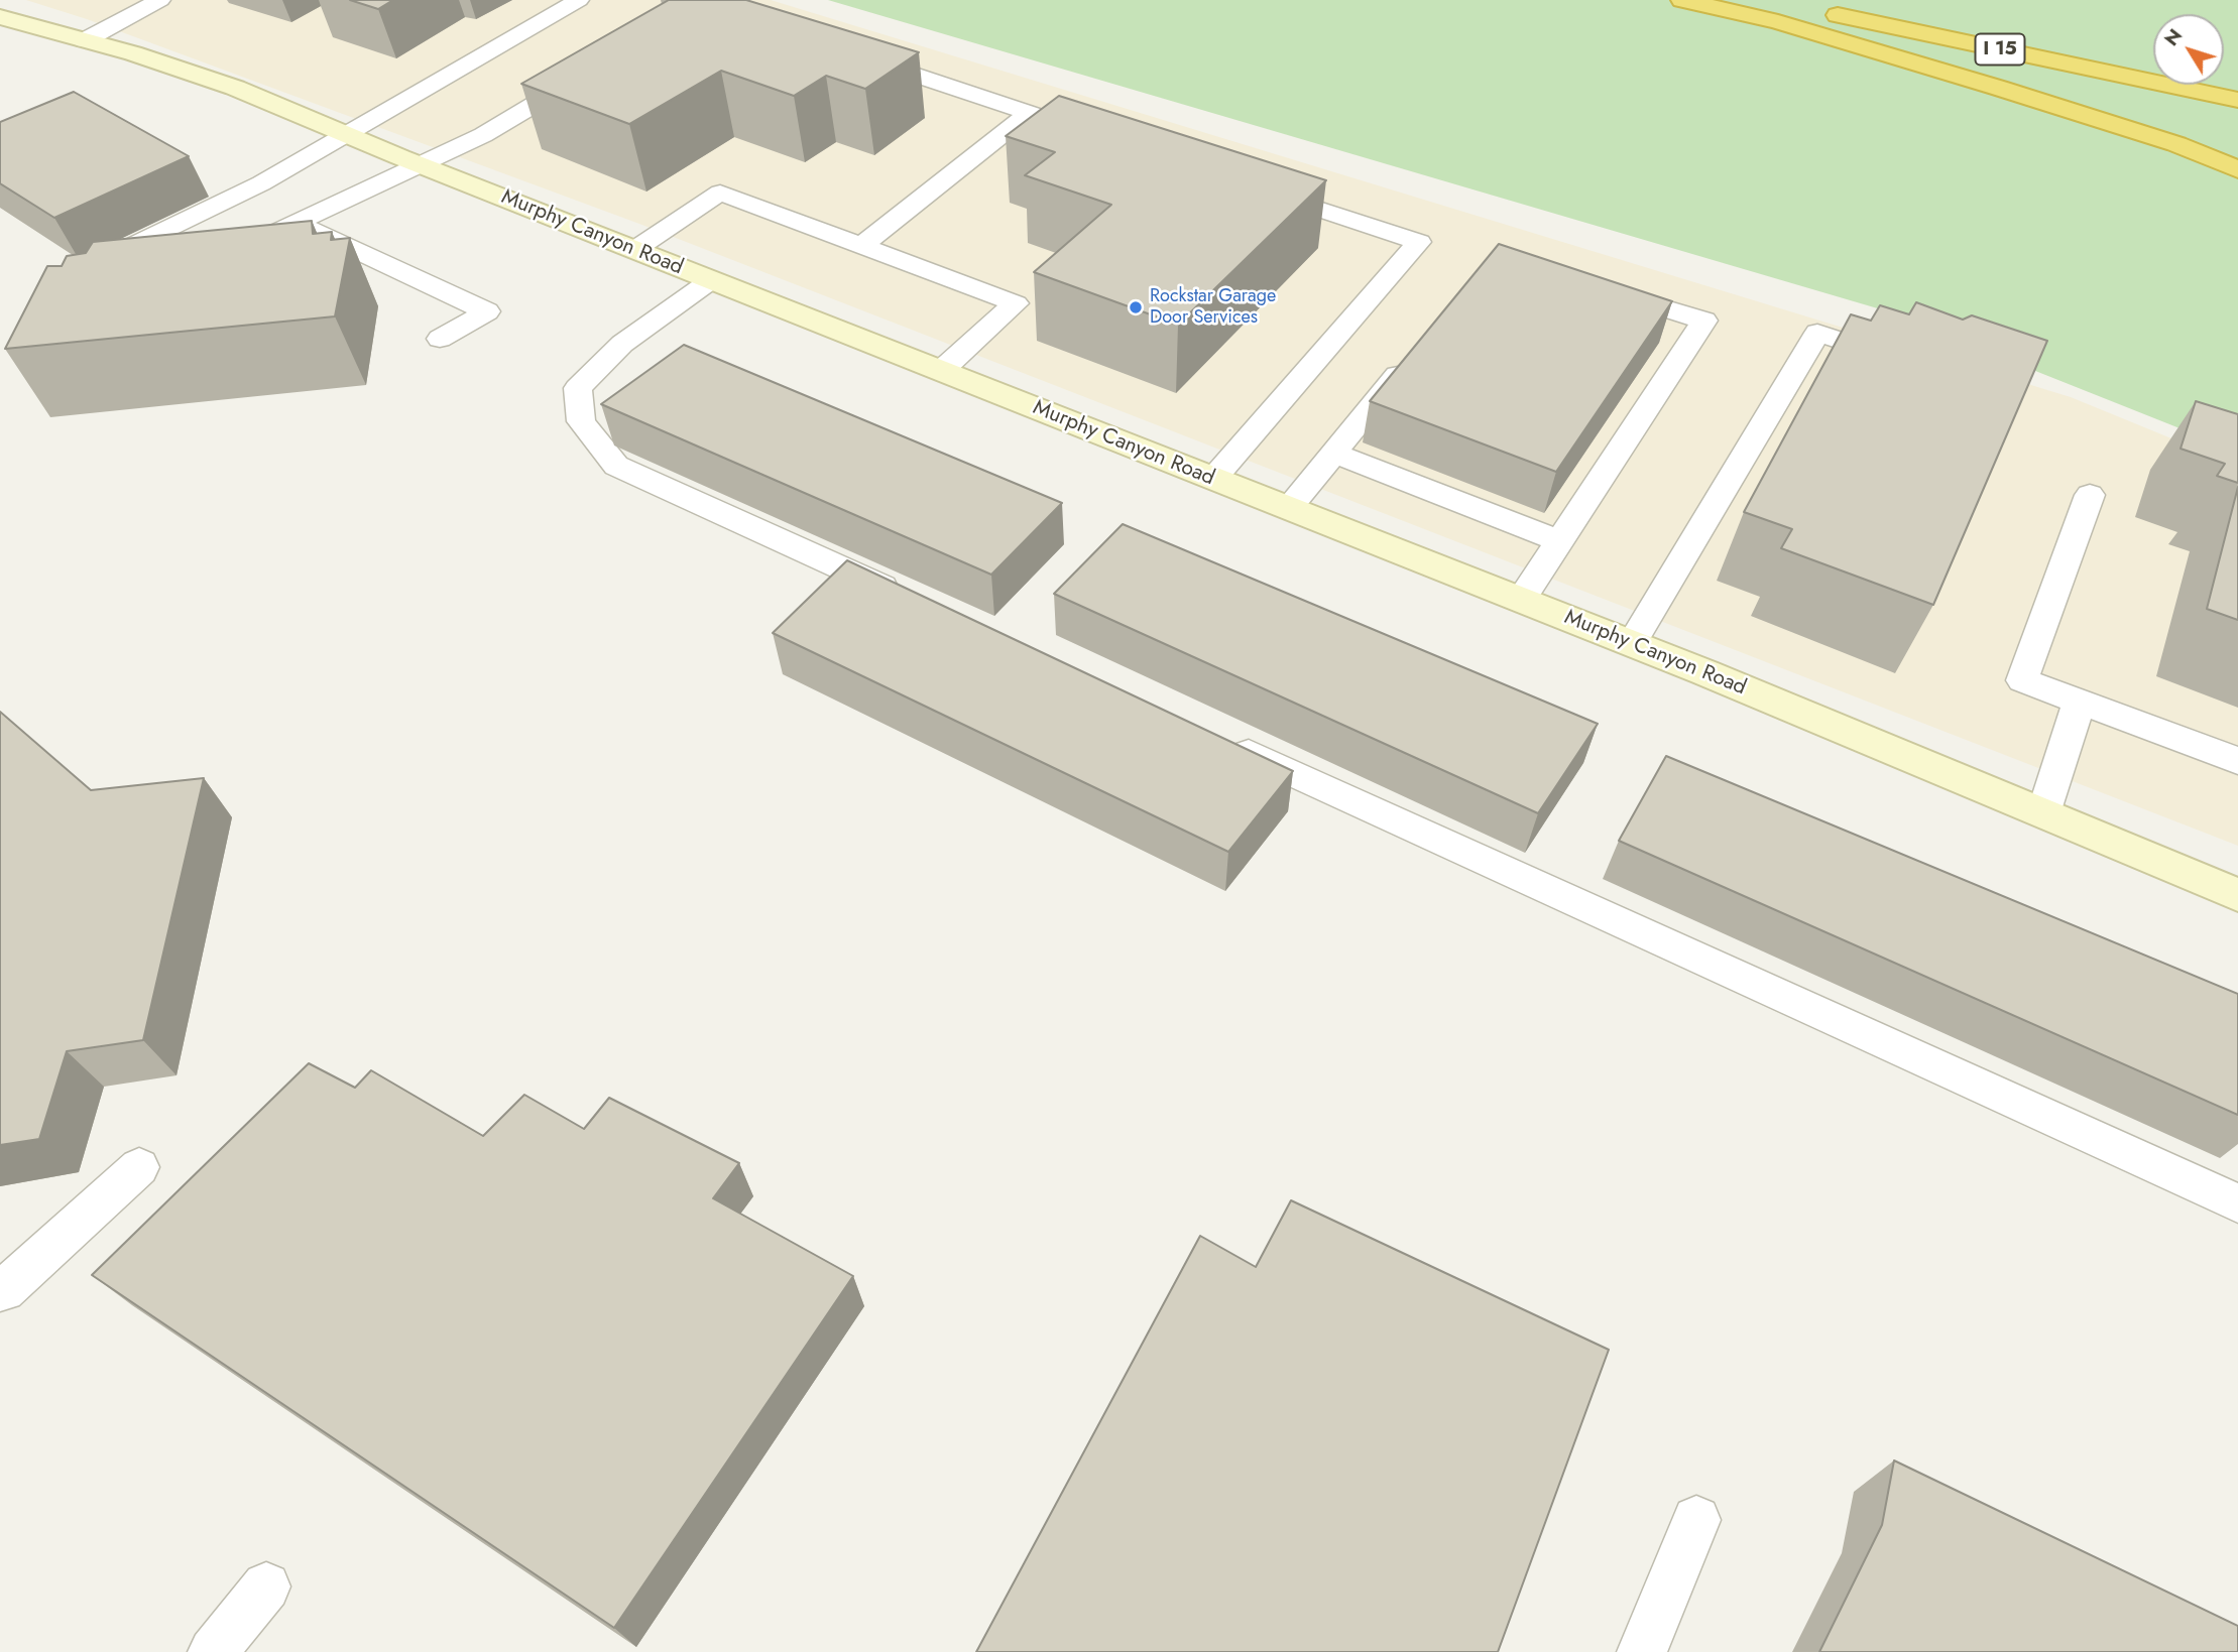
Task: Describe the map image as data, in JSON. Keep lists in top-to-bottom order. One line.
{"streets":{"highway":["I 15"],"main road":["Murphy Canyon Road"]},"places":["Rockstar Garage Door Services"],"north":"top left"}
